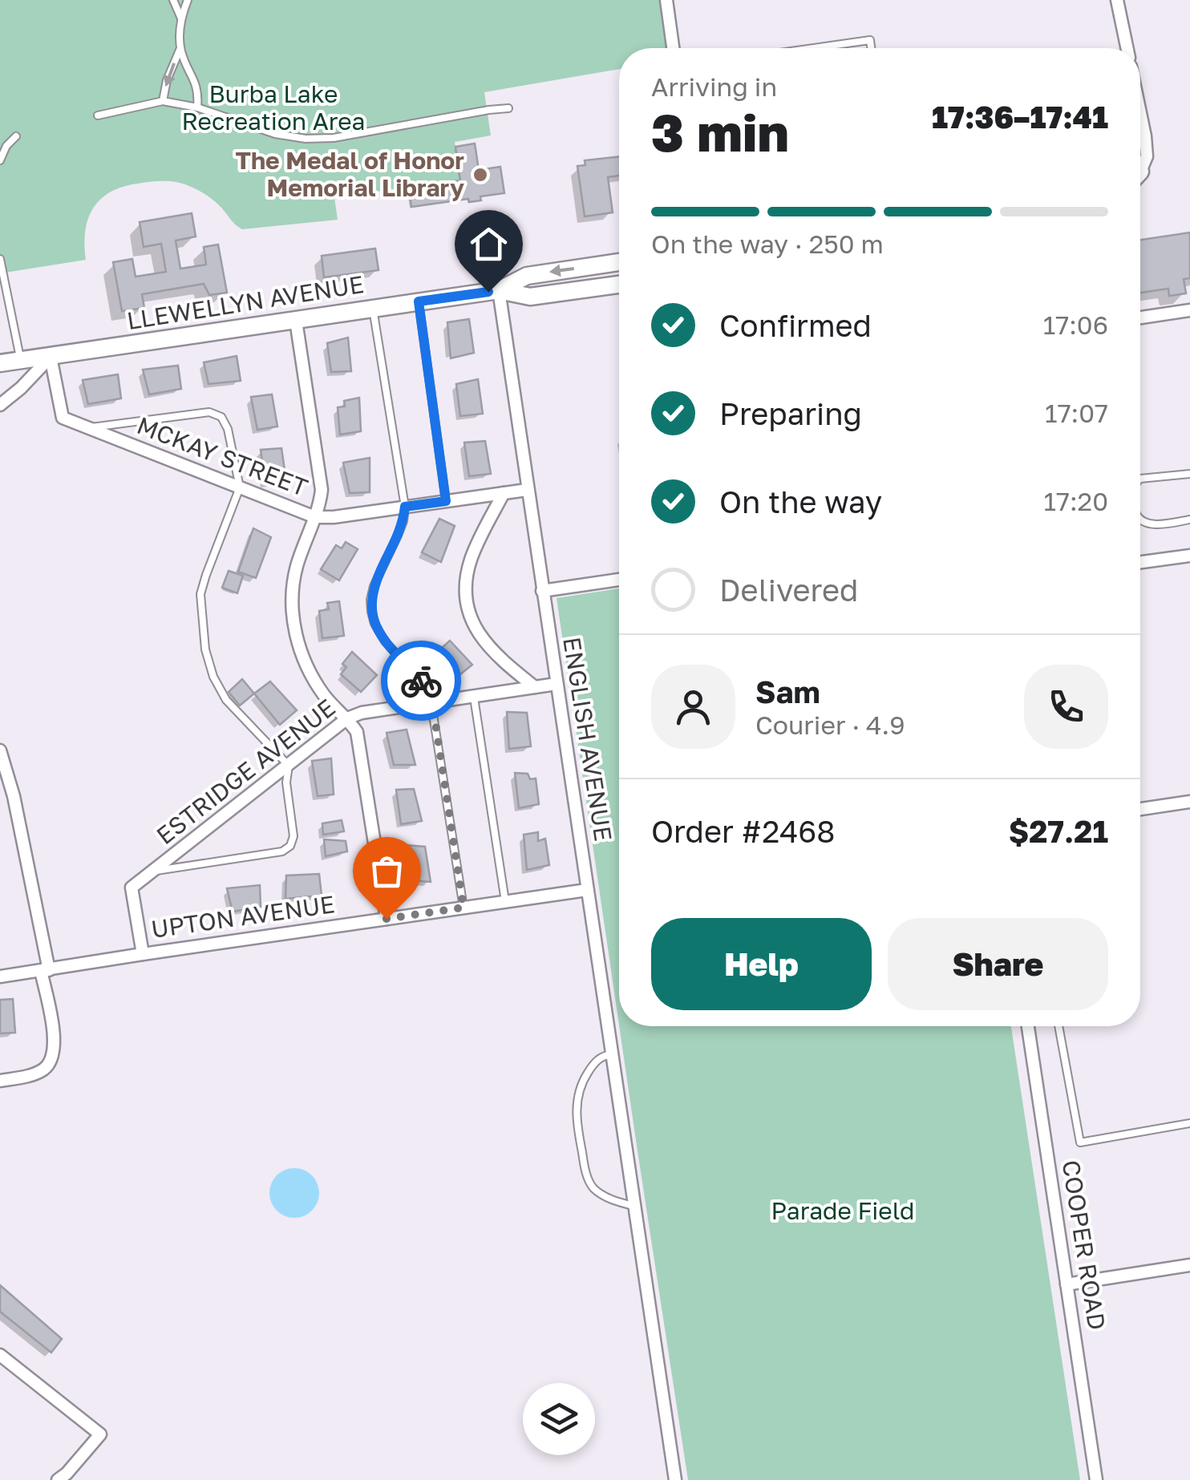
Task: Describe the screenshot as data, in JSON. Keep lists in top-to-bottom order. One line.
{"streets":{"street":["LLEWELLYN AVENUE","MCKAY STREET","ENGLISH AVENUE","ESTRIDGE AVENUE","UPTON AVENUE","COOPER ROAD"]},"crossings":[["LLEWELLYN AVENUE","MCKAY STREET"],["LLEWELLYN AVENUE","ENGLISH AVENUE"],["MCKAY STREET","ENGLISH AVENUE"],["ENGLISH AVENUE","ESTRIDGE AVENUE"],["ENGLISH AVENUE","UPTON AVENUE"],["ESTRIDGE AVENUE","UPTON AVENUE"]],"parks":["Burba Lake Recreation Area","Parade Field"],"places":["The Medal of Honor Memorial Library"],"page":{"heading":["3 min","Arriving in","17:36–17:41"],"panel":["Sam","Courier · 4.9","Order #2468","$27.21"],"bar":"On the way · 250 m","list":[["Confirmed","17:06"],["Preparing","17:07"],["On the way","17:20"],"Delivered"],"buttons":["Help","Share"]}}
